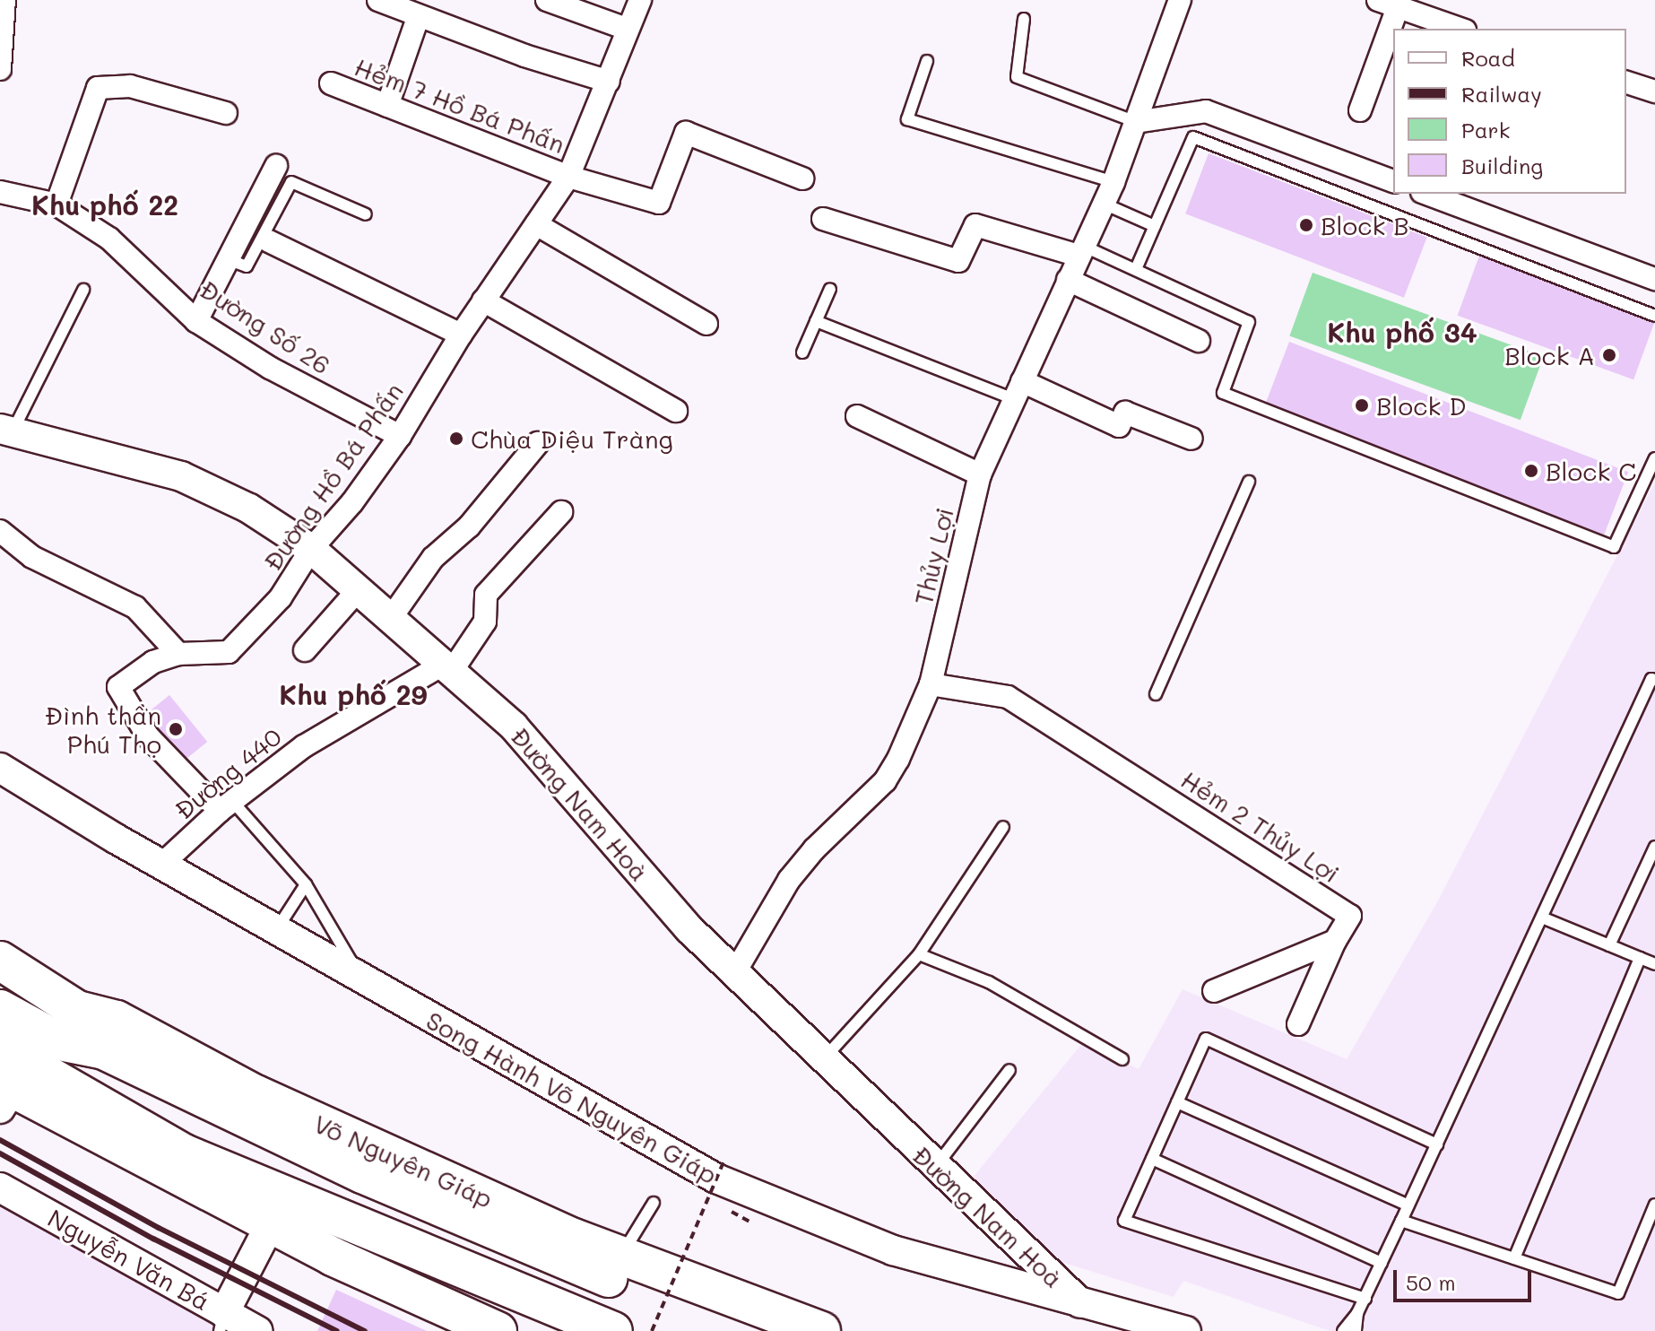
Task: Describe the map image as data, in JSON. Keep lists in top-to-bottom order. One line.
{"streets":{"highway":["Võ Nguyên Giáp"],"main road":["Đường Nam Hoà","Song Hành Võ Nguyên Giáp","Nguyễn Văn Bá"],"street":["Hẻm 7 Hồ Bá Phấn","Đường Số 26","Đường Hồ Bá Phấn","Thủy Lợi","Đường 440","Hẻm 2 Thủy Lợi"]},"crossings":[["Hẻm 7 Hồ Bá Phấn","Đường Hồ Bá Phấn"],["Đường Số 26","Đường Hồ Bá Phấn"],["Đường Hồ Bá Phấn","Đường 440"],["Đường Hồ Bá Phấn","Đường Nam Hoà"],["Thủy Lợi","Đường Nam Hoà"],["Thủy Lợi","Hẻm 2 Thủy Lợi"],["Đường 440","Đường Nam Hoà"],["Đường 440","Song Hành Võ Nguyên Giáp"],["Đường Nam Hoà","Song Hành Võ Nguyên Giáp"]],"districts":["Khu phố 22","Khu phố 34","Khu phố 29"],"places":["Block B","Block A","Block D","Chùa Diệu Tràng","Block C","Đình thần Phú Thọ"],"legend":["Road","Railway","Park","Building"],"scale_bar":"50 m"}
